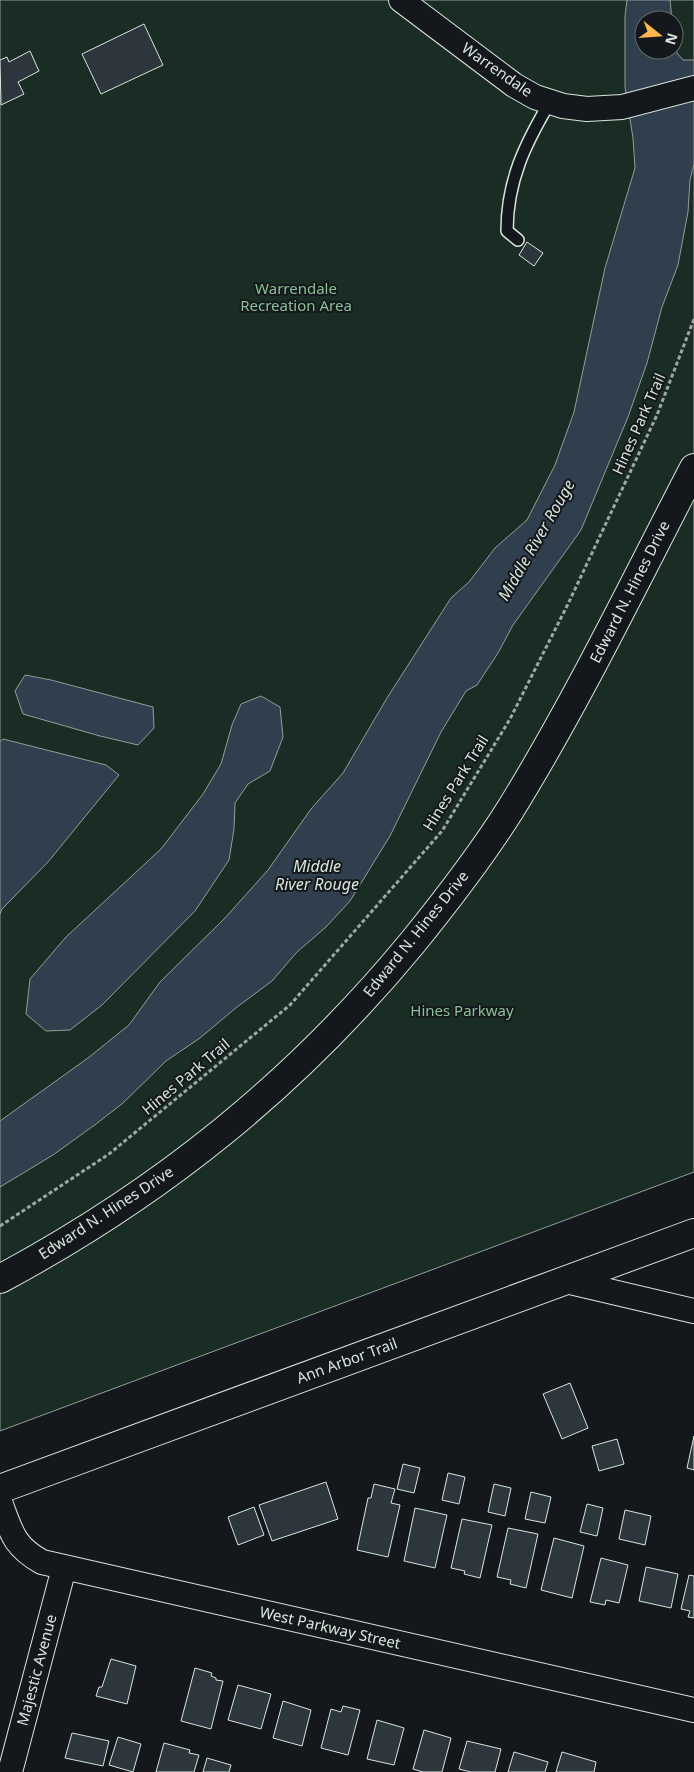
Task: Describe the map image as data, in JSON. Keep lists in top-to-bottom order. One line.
{"streets":{"street":["Warrendale","Edward N. Hines Drive","Ann Arbor Trail","West Parkway Street","Majestic Avenue"],"path":["Hines Park Trail"]},"crossings":[["West Parkway Street","Majestic Avenue"]],"water":["Middle River Rouge"],"parks":["Warrendale Recreation Area","Hines Parkway"],"north":"right"}
